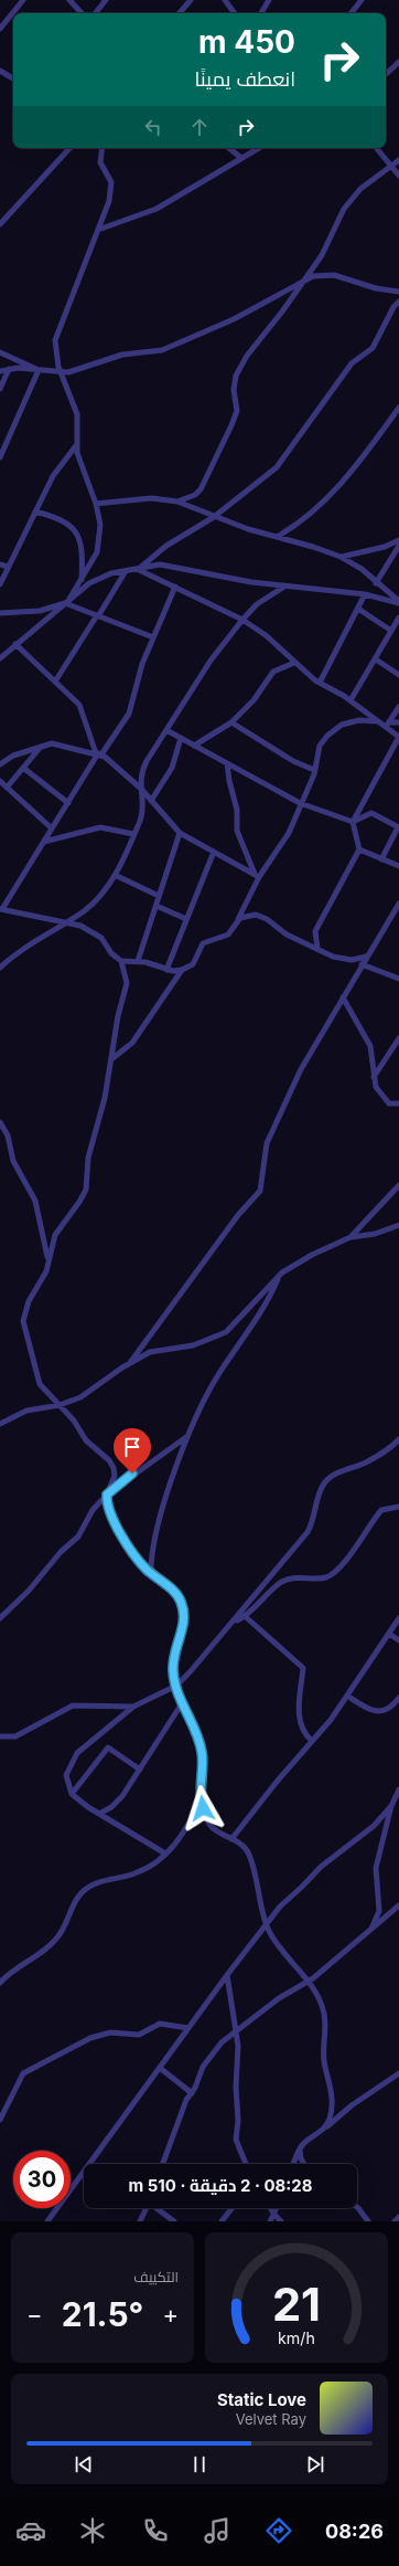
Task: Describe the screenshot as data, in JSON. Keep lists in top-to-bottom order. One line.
{"page":{"turn":["450 m","انعطف يمينًا"],"limit":"30","trip":"08:28 · 2 دقيقة · 510 m","tile":"التكييف","heat":["−","21.5°","+"],"song":["Static Love","Velvet Ray"],"tabs":"08:26","gauge":["21","km/h"]}}
